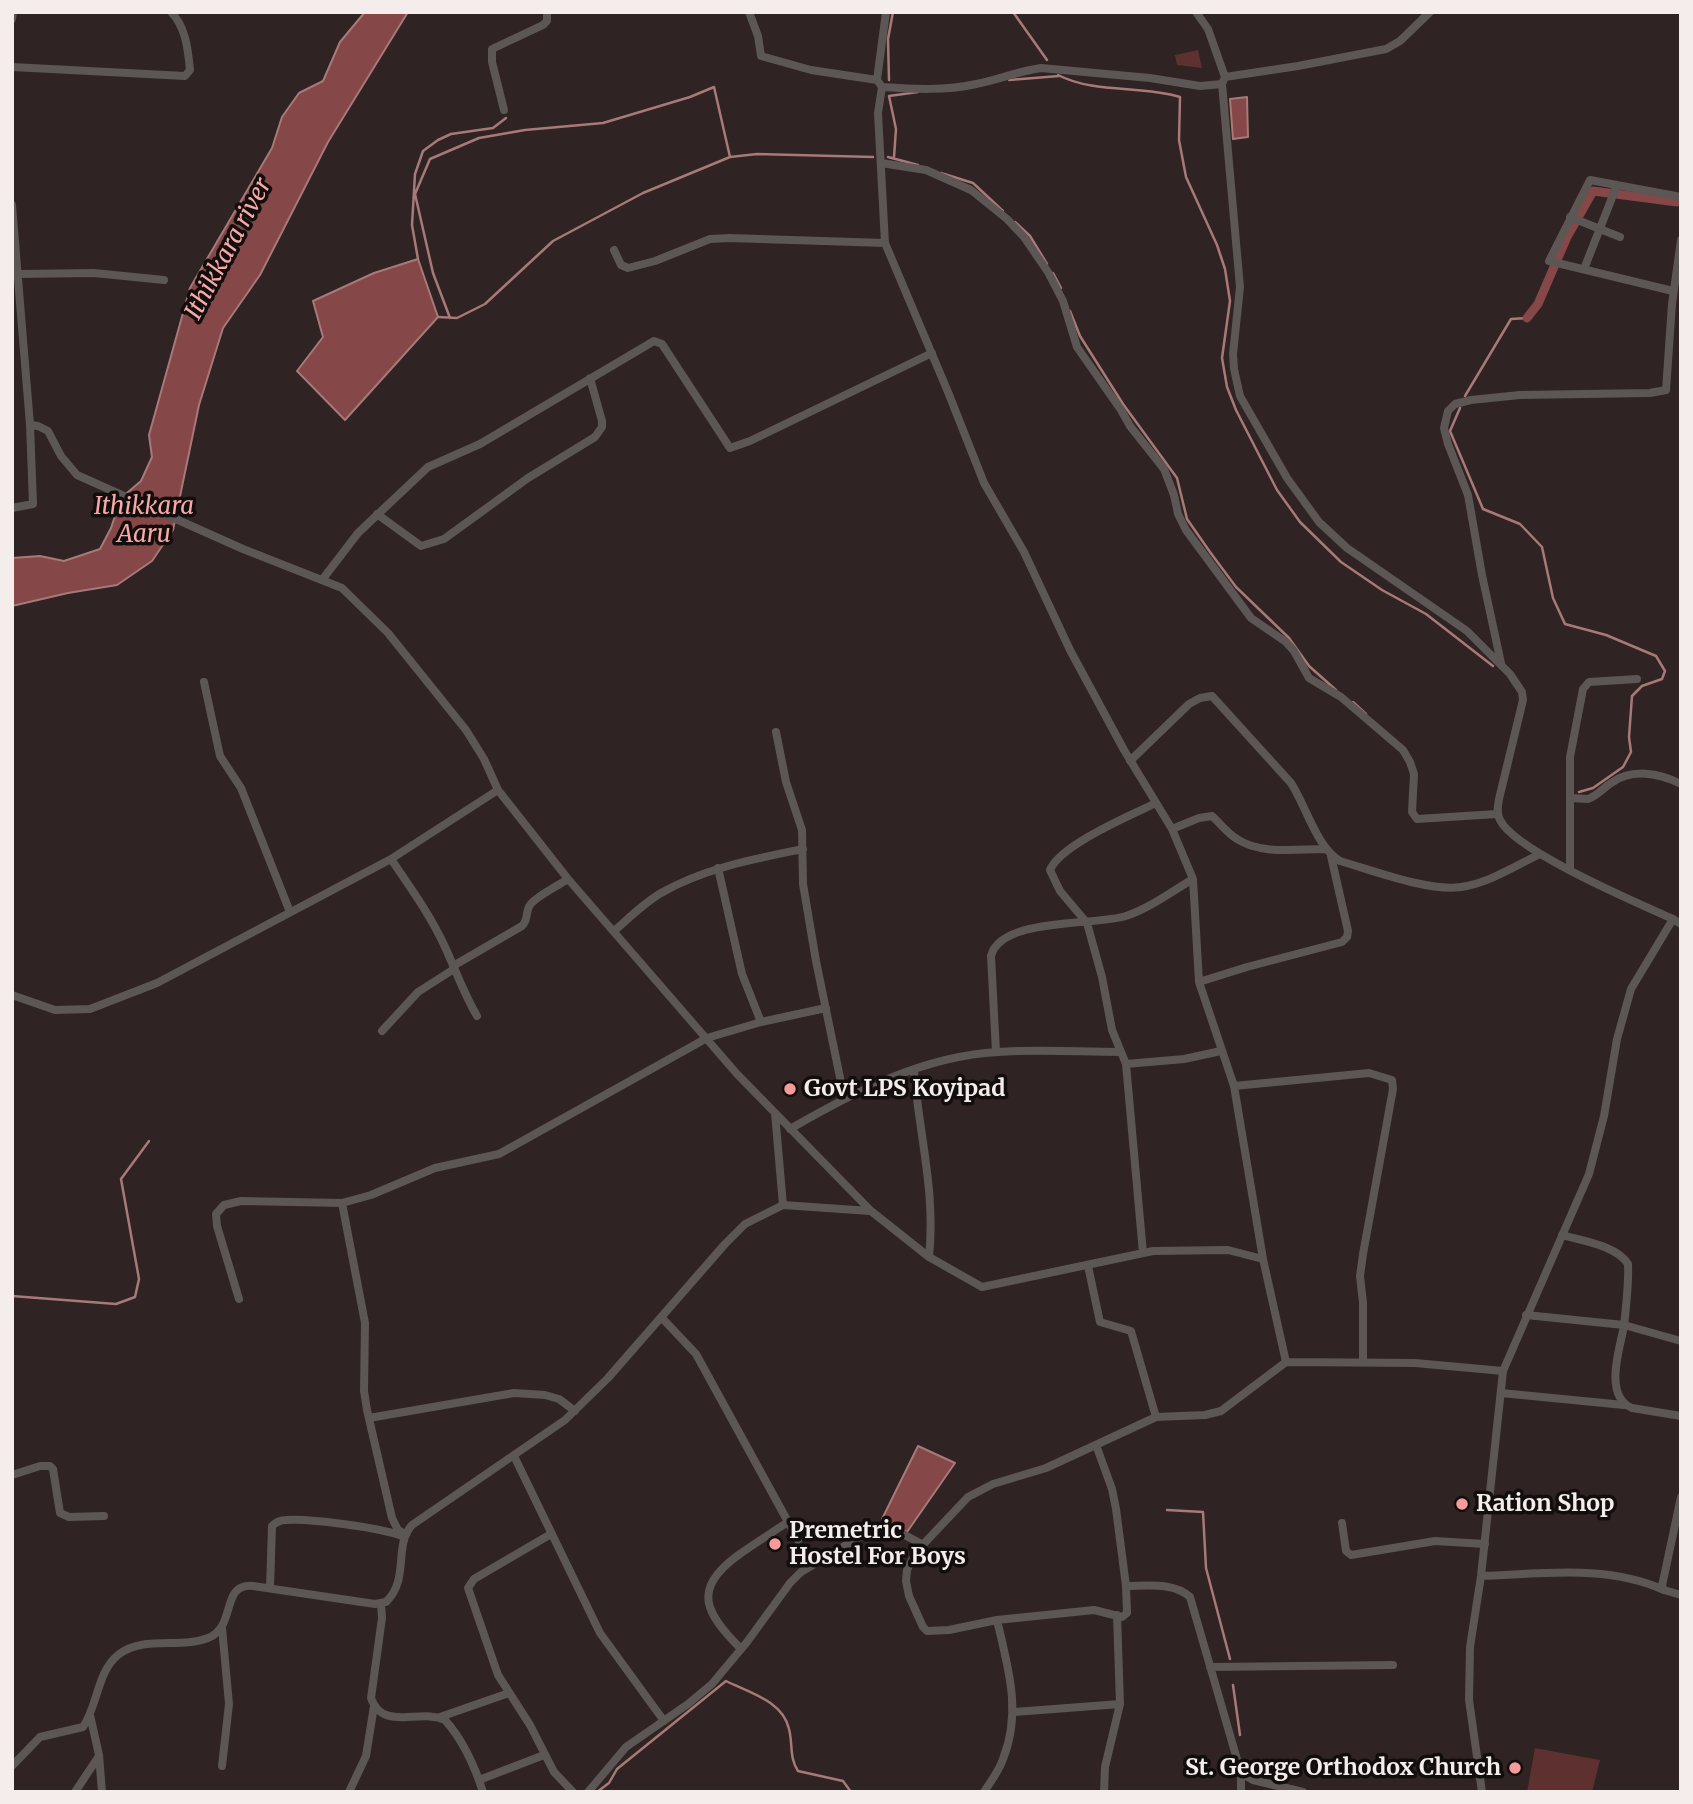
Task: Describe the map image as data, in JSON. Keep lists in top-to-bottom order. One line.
{"water":["Ithikkara river","Ithikkara Aaru"],"places":["Govt LPS Koyipad","Ration Shop","Premetric Hostel For Boys","St. George Orthodox Church"]}
